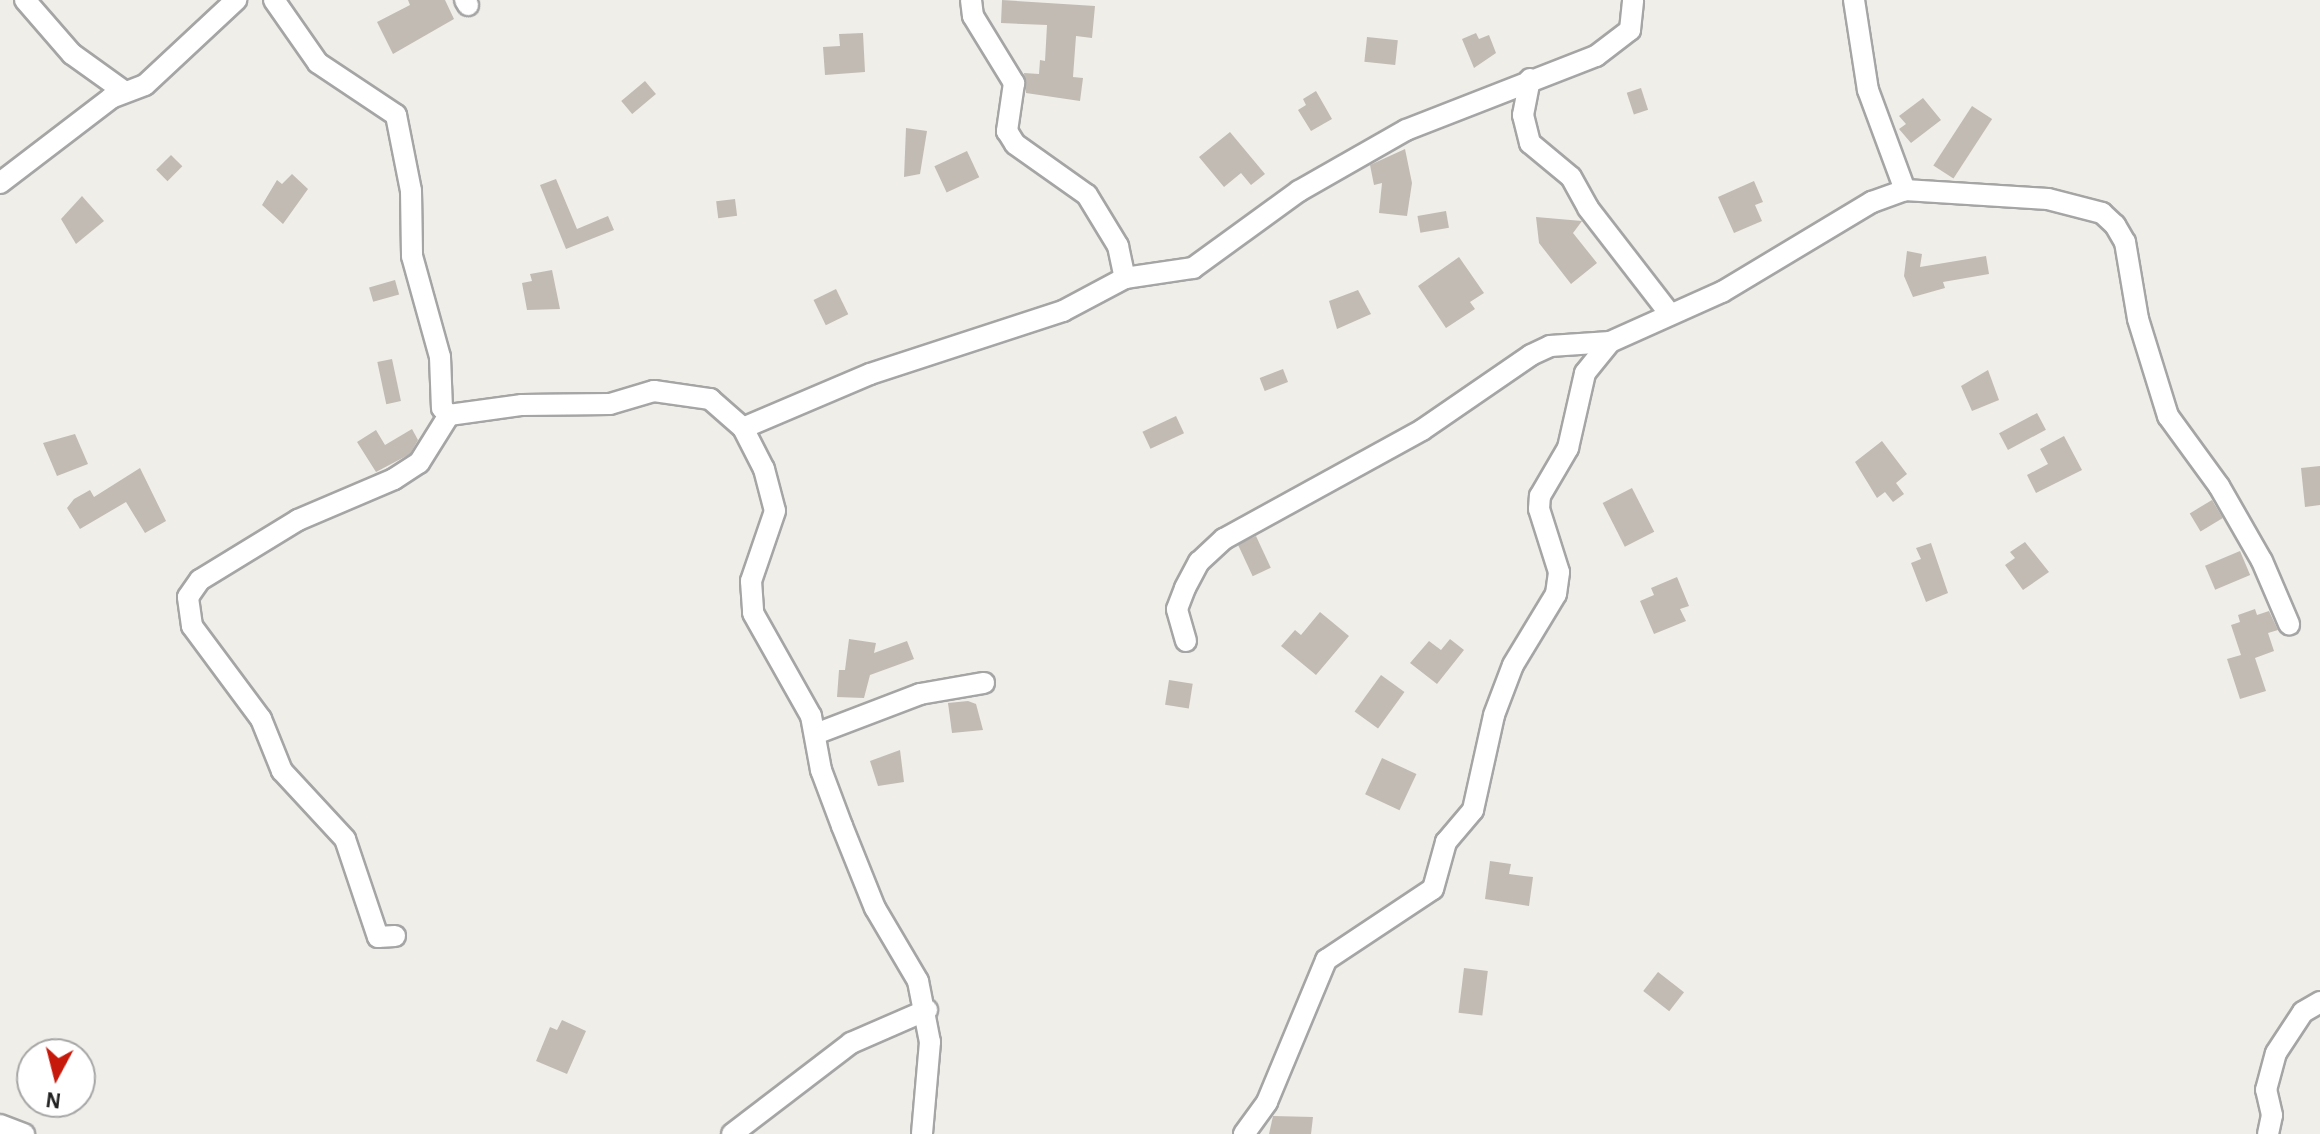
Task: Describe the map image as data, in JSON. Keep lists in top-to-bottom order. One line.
{"north":"bottom"}
